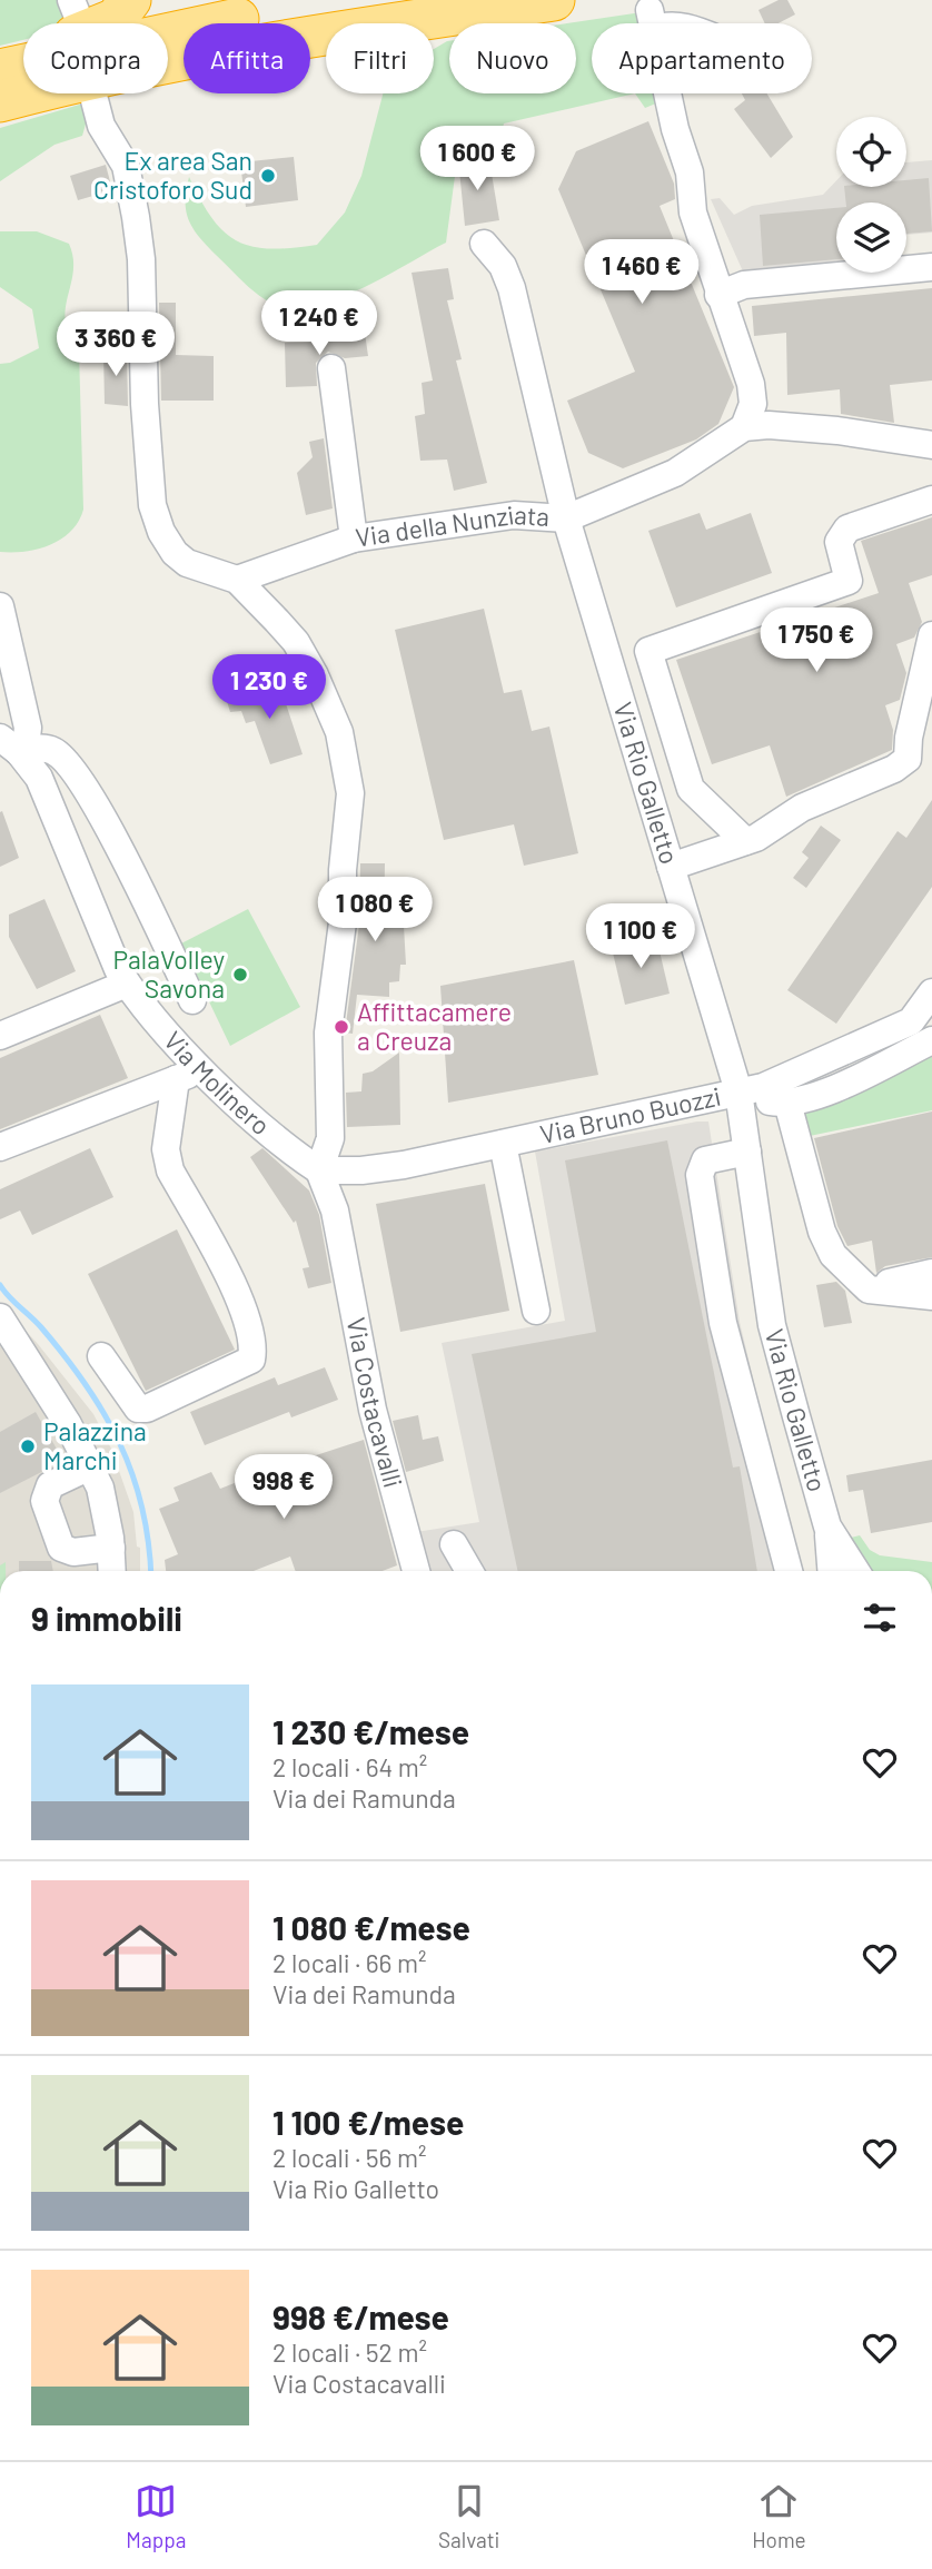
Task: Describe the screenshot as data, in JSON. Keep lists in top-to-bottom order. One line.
{"streets":{"street":["Via della Nunziata","Via Rio Galletto","Via Molinero","Via Bruno Buozzi","Via Costacavalli"]},"crossings":[["Via della Nunziata","Via Rio Galletto"],["Via Rio Galletto","Via Bruno Buozzi"],["Via Molinero","Via Bruno Buozzi"],["Via Molinero","Via Costacavalli"],["Via Bruno Buozzi","Via Costacavalli"]],"places":["Ex area San Cristoforo Sud","PalaVolley Savona","Affittacamere a Creuza","Palazzina Marchi"],"page":{"chip":["Compra","Affitta","Filtri","Nuovo","Appartamento"],"price":["1 600 €","1 460 €","1 240 €","3 360 €","1 750 €","1 230 €","1 080 €","1 100 €","998 €"],"heading":"9 immobili","list":[{"name":"1 230 €/mese","note":"2 locali · 64 m² · Via dei Ramunda"},{"name":"1 080 €/mese","note":"2 locali · 66 m² · Via dei Ramunda"},{"name":"1 100 €/mese","note":"2 locali · 56 m² · Via Rio Galletto"},{"name":"998 €/mese","note":"2 locali · 52 m² · Via Costacavalli"}],"tabs":["Mappa","Salvati","Home"]}}
